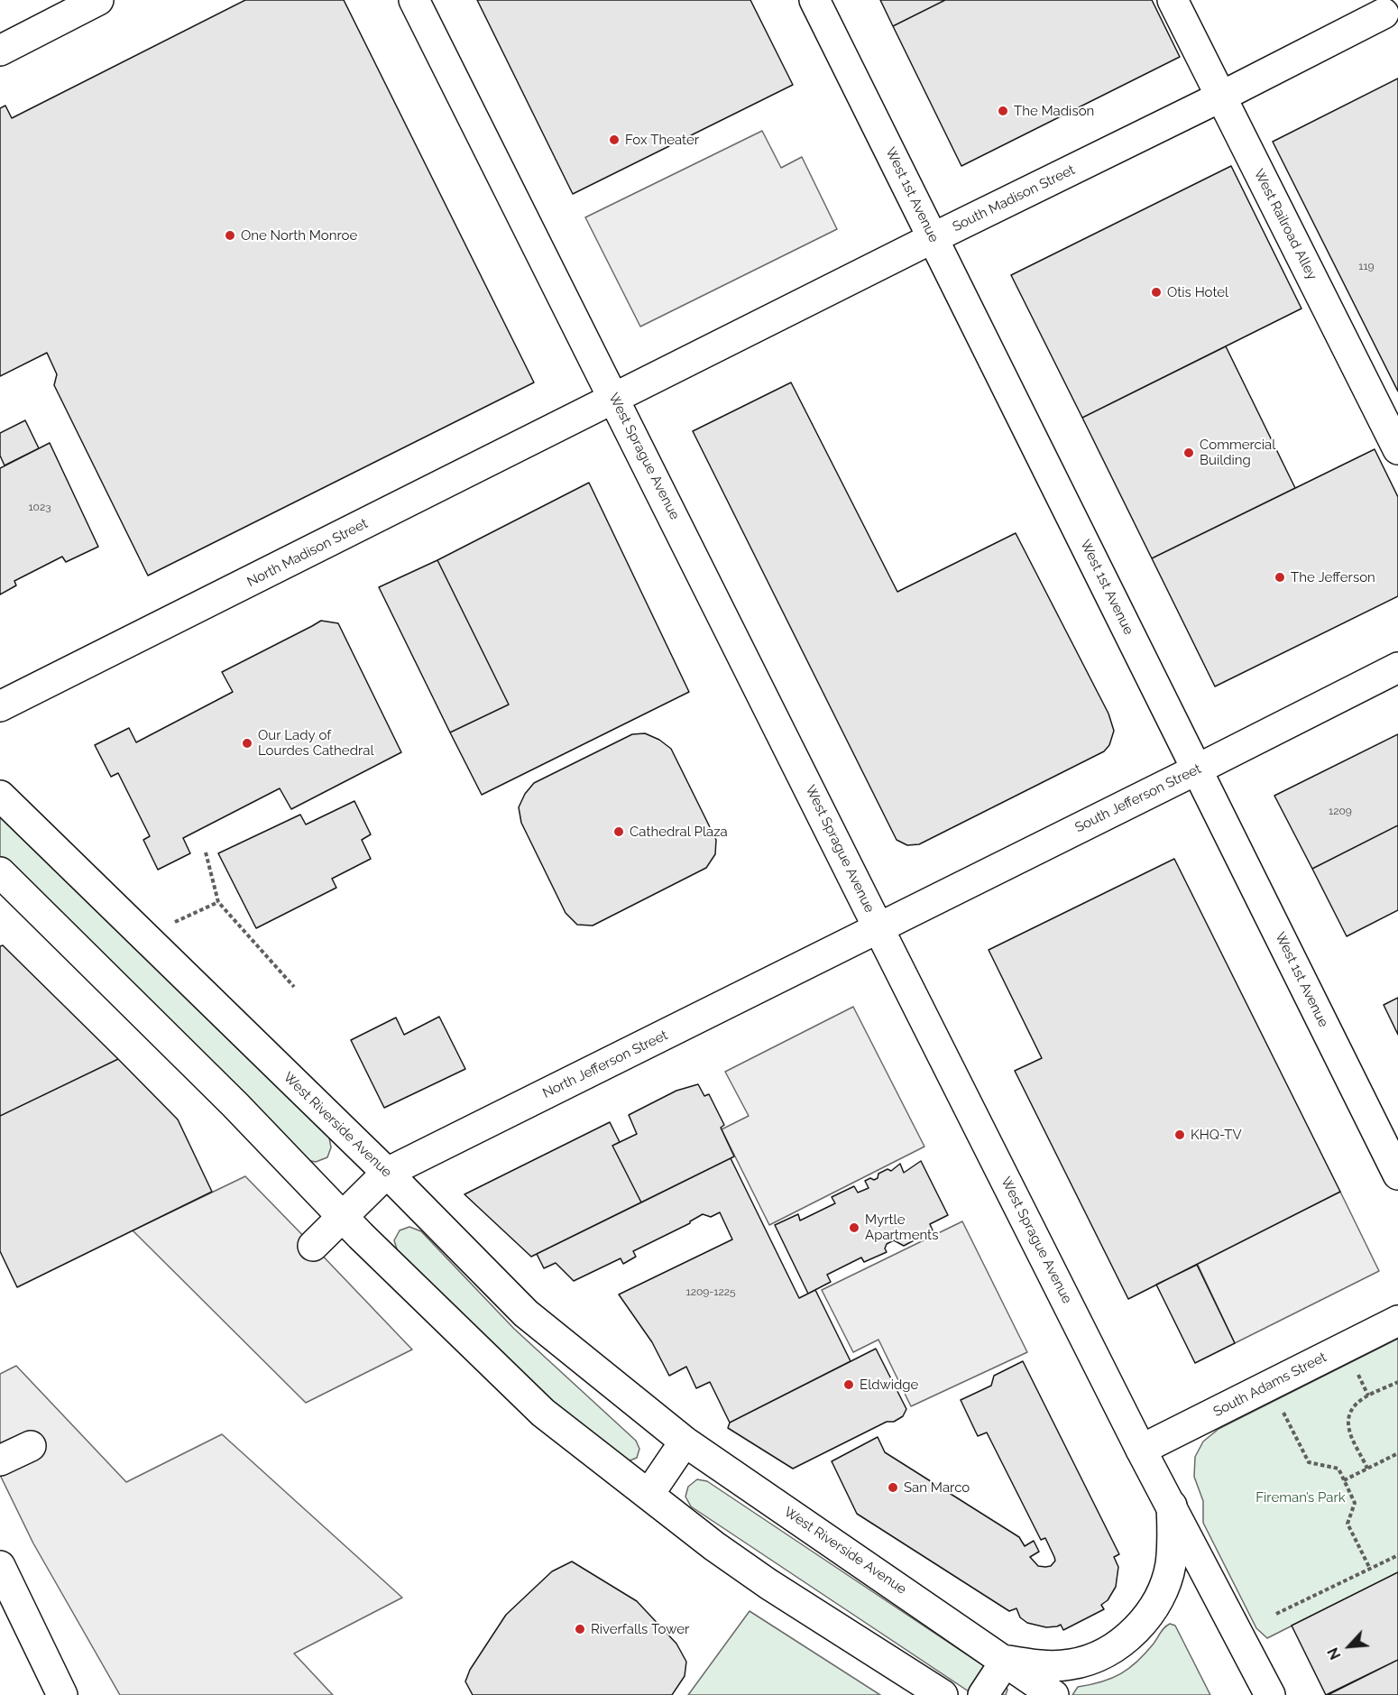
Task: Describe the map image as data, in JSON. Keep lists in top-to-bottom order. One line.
{"streets":{"street":["West 1st Avenue","South Madison Street","West Railroad Alley","West Sprague Avenue","North Madison Street","South Jefferson Street","North Jefferson Street","West Riverside Avenue","South Adams Street"]},"crossings":[["West 1st Avenue","South Madison Street"],["West 1st Avenue","South Jefferson Street"],["South Madison Street","West Railroad Alley"],["South Madison Street","West Sprague Avenue"],["South Madison Street","North Madison Street"],["West Sprague Avenue","North Madison Street"],["West Sprague Avenue","South Jefferson Street"],["West Sprague Avenue","North Jefferson Street"],["West Sprague Avenue","South Adams Street"],["South Jefferson Street","North Jefferson Street"],["North Jefferson Street","West Riverside Avenue"]],"parks":["Fireman’s Park"],"places":["The Madison","Fox Theater","One North Monroe","Otis Hotel","Commercial Building","The Jefferson","Our Lady of Lourdes Cathedral","Cathedral Plaza","KHQ-TV","Myrtle Apartments","Eldwidge","San Marco","Riverfalls Tower"],"house_numbers":["119","1023","1209","1209-1225"],"north":"bottom left"}
